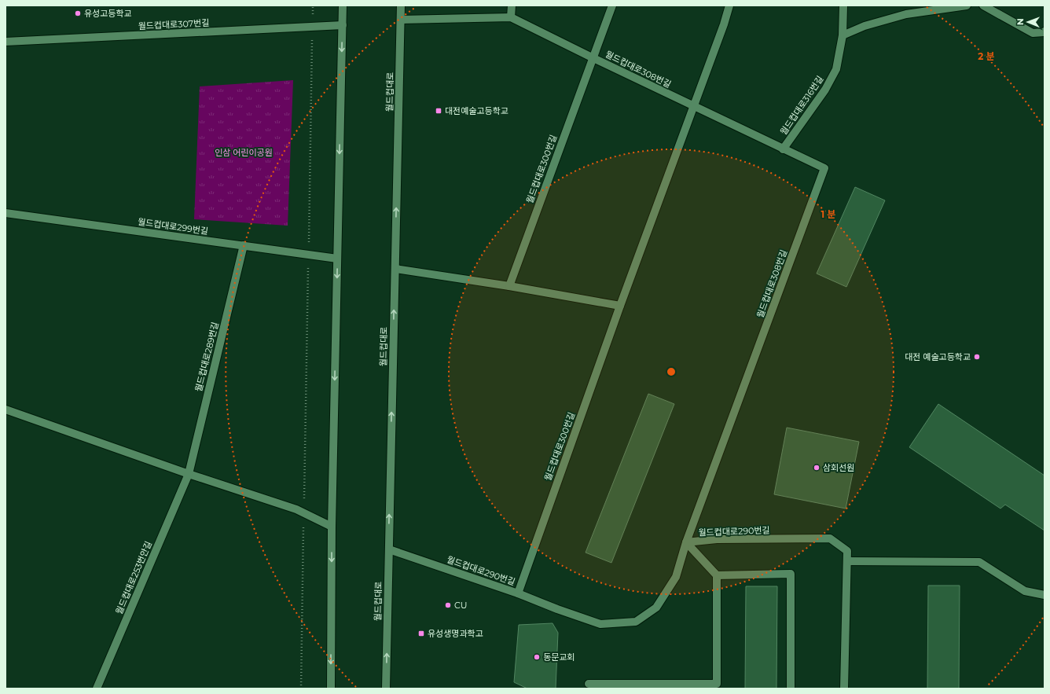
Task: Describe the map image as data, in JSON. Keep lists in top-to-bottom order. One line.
{"streets":{"street":["월드컵대로307번길","월드컵대로308번길","월드컵대로","월드컵대로316번길","월드컵대로300번길","월드컵대로299번길","월드컵대로289번길","월드컵대로290번길","월드컵대로253번안길"]},"crossings":[["월드컵대로308번길","월드컵대로"],["월드컵대로308번길","월드컵대로316번길"],["월드컵대로308번길","월드컵대로300번길"],["월드컵대로308번길","월드컵대로290번길"],["월드컵대로","월드컵대로290번길"],["월드컵대로300번길","월드컵대로290번길"],["월드컵대로299번길","월드컵대로289번길"],["월드컵대로289번길","월드컵대로253번안길"]],"parks":["인삼 어린이공원"],"places":{"other":["유성고등학교","대전 예술고등학교","삼회선원","CU","동문교회"],"transit":["대전예술고등학교","유성생명과학고"]},"north":"left","rings":["2 분","1 분"]}
